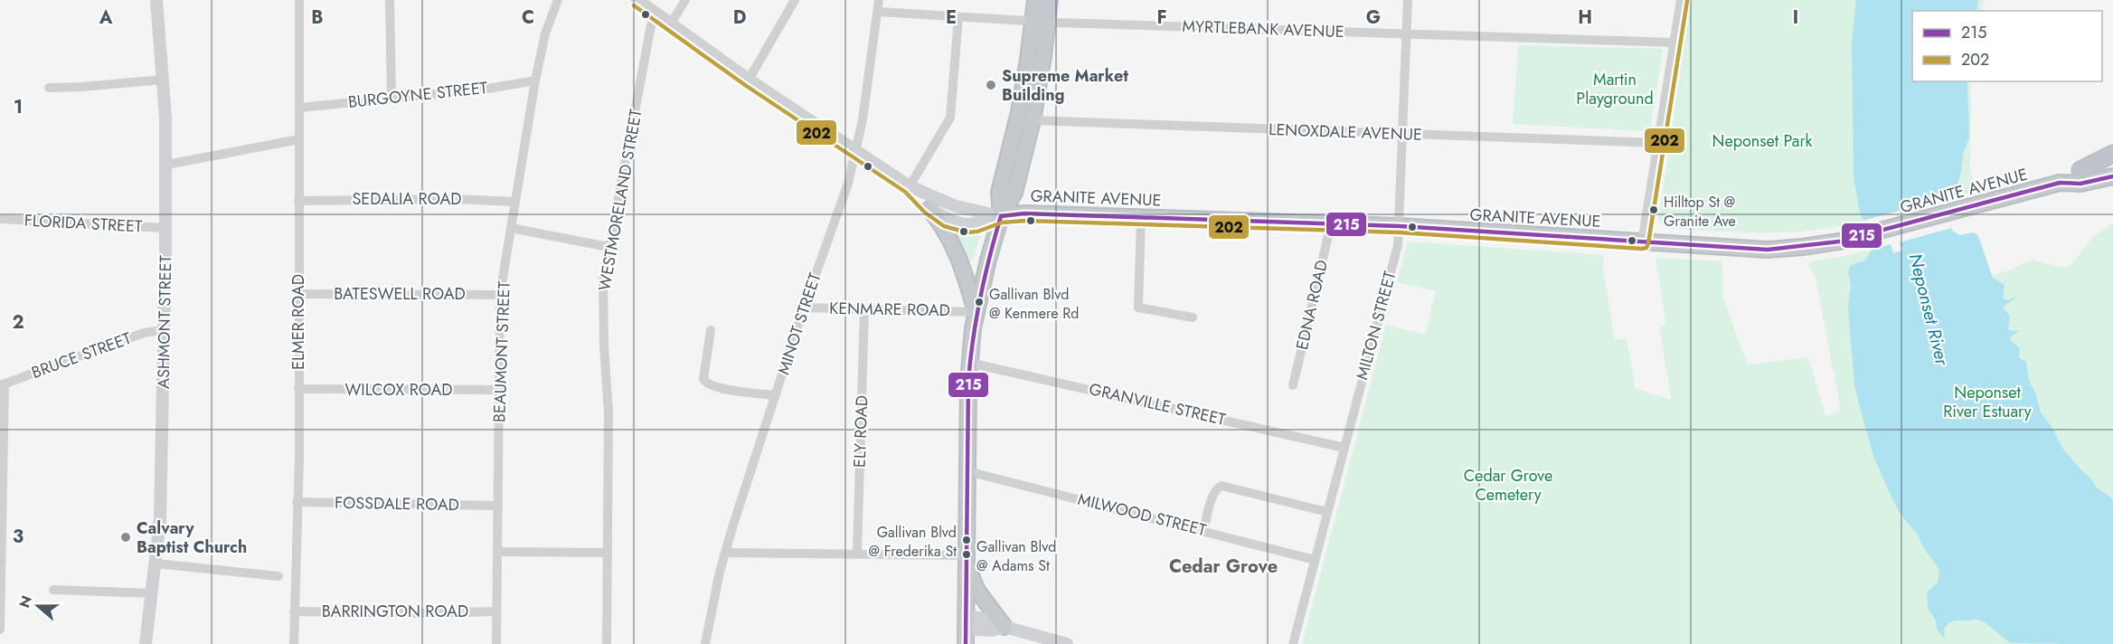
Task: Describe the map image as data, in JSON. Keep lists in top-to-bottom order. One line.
{"streets":{"highway":["GRANITE AVENUE"],"main road":["ASHMONT STREET"],"street":["MYRTLEBANK AVENUE","BURGOYNE STREET","LENOXDALE AVENUE","SEDALIA ROAD","WESTMORELAND STREET","FLORIDA STREET","BATESWELL ROAD","EDNA ROAD","KENMARE ROAD","ELMER ROAD","MINOT STREET","MILTON STREET","BEAUMONT STREET","BRUCE STREET","WILCOX ROAD","GRANVILLE STREET","ELY ROAD","FOSSDALE ROAD","MILWOOD STREET","BARRINGTON ROAD"]},"crossings":[["MYRTLEBANK AVENUE","MINOT STREET"],["MYRTLEBANK AVENUE","MILTON STREET"],["BURGOYNE STREET","ELMER ROAD"],["BURGOYNE STREET","BEAUMONT STREET"],["LENOXDALE AVENUE","MILTON STREET"],["GRANITE AVENUE","EDNA ROAD"],["GRANITE AVENUE","MILTON STREET"],["SEDALIA ROAD","ELMER ROAD"],["SEDALIA ROAD","BEAUMONT STREET"],["FLORIDA STREET","ASHMONT STREET"],["BATESWELL ROAD","ELMER ROAD"],["BATESWELL ROAD","BEAUMONT STREET"],["KENMARE ROAD","MINOT STREET"],["KENMARE ROAD","ELY ROAD"],["ASHMONT STREET","BRUCE STREET"],["ELMER ROAD","WILCOX ROAD"],["ELMER ROAD","FOSSDALE ROAD"],["ELMER ROAD","BARRINGTON ROAD"],["MILTON STREET","GRANVILLE STREET"],["MILTON STREET","MILWOOD STREET"],["BEAUMONT STREET","WILCOX ROAD"],["BEAUMONT STREET","FOSSDALE ROAD"],["BEAUMONT STREET","BARRINGTON ROAD"]],"districts":["Cedar Grove"],"water":["Neponset River"],"parks":["Martin Playground","Neponset Park","Neponset River Estuary","Cedar Grove Cemetery"],"places":["Supreme Market Building","Hilltop St @ Granite Ave","Gallivan Blvd @ Kenmere Rd","Calvary Baptist Church","Gallivan Blvd @ Frederika St","Gallivan Blvd @ Adams St"],"lines":["transit line 202","transit line 215"],"legend":["215","202"],"north":"left","grid":{"columns":["A","B","C","D","E","F","G","H","I"],"rows":["1","2","3"]}}
